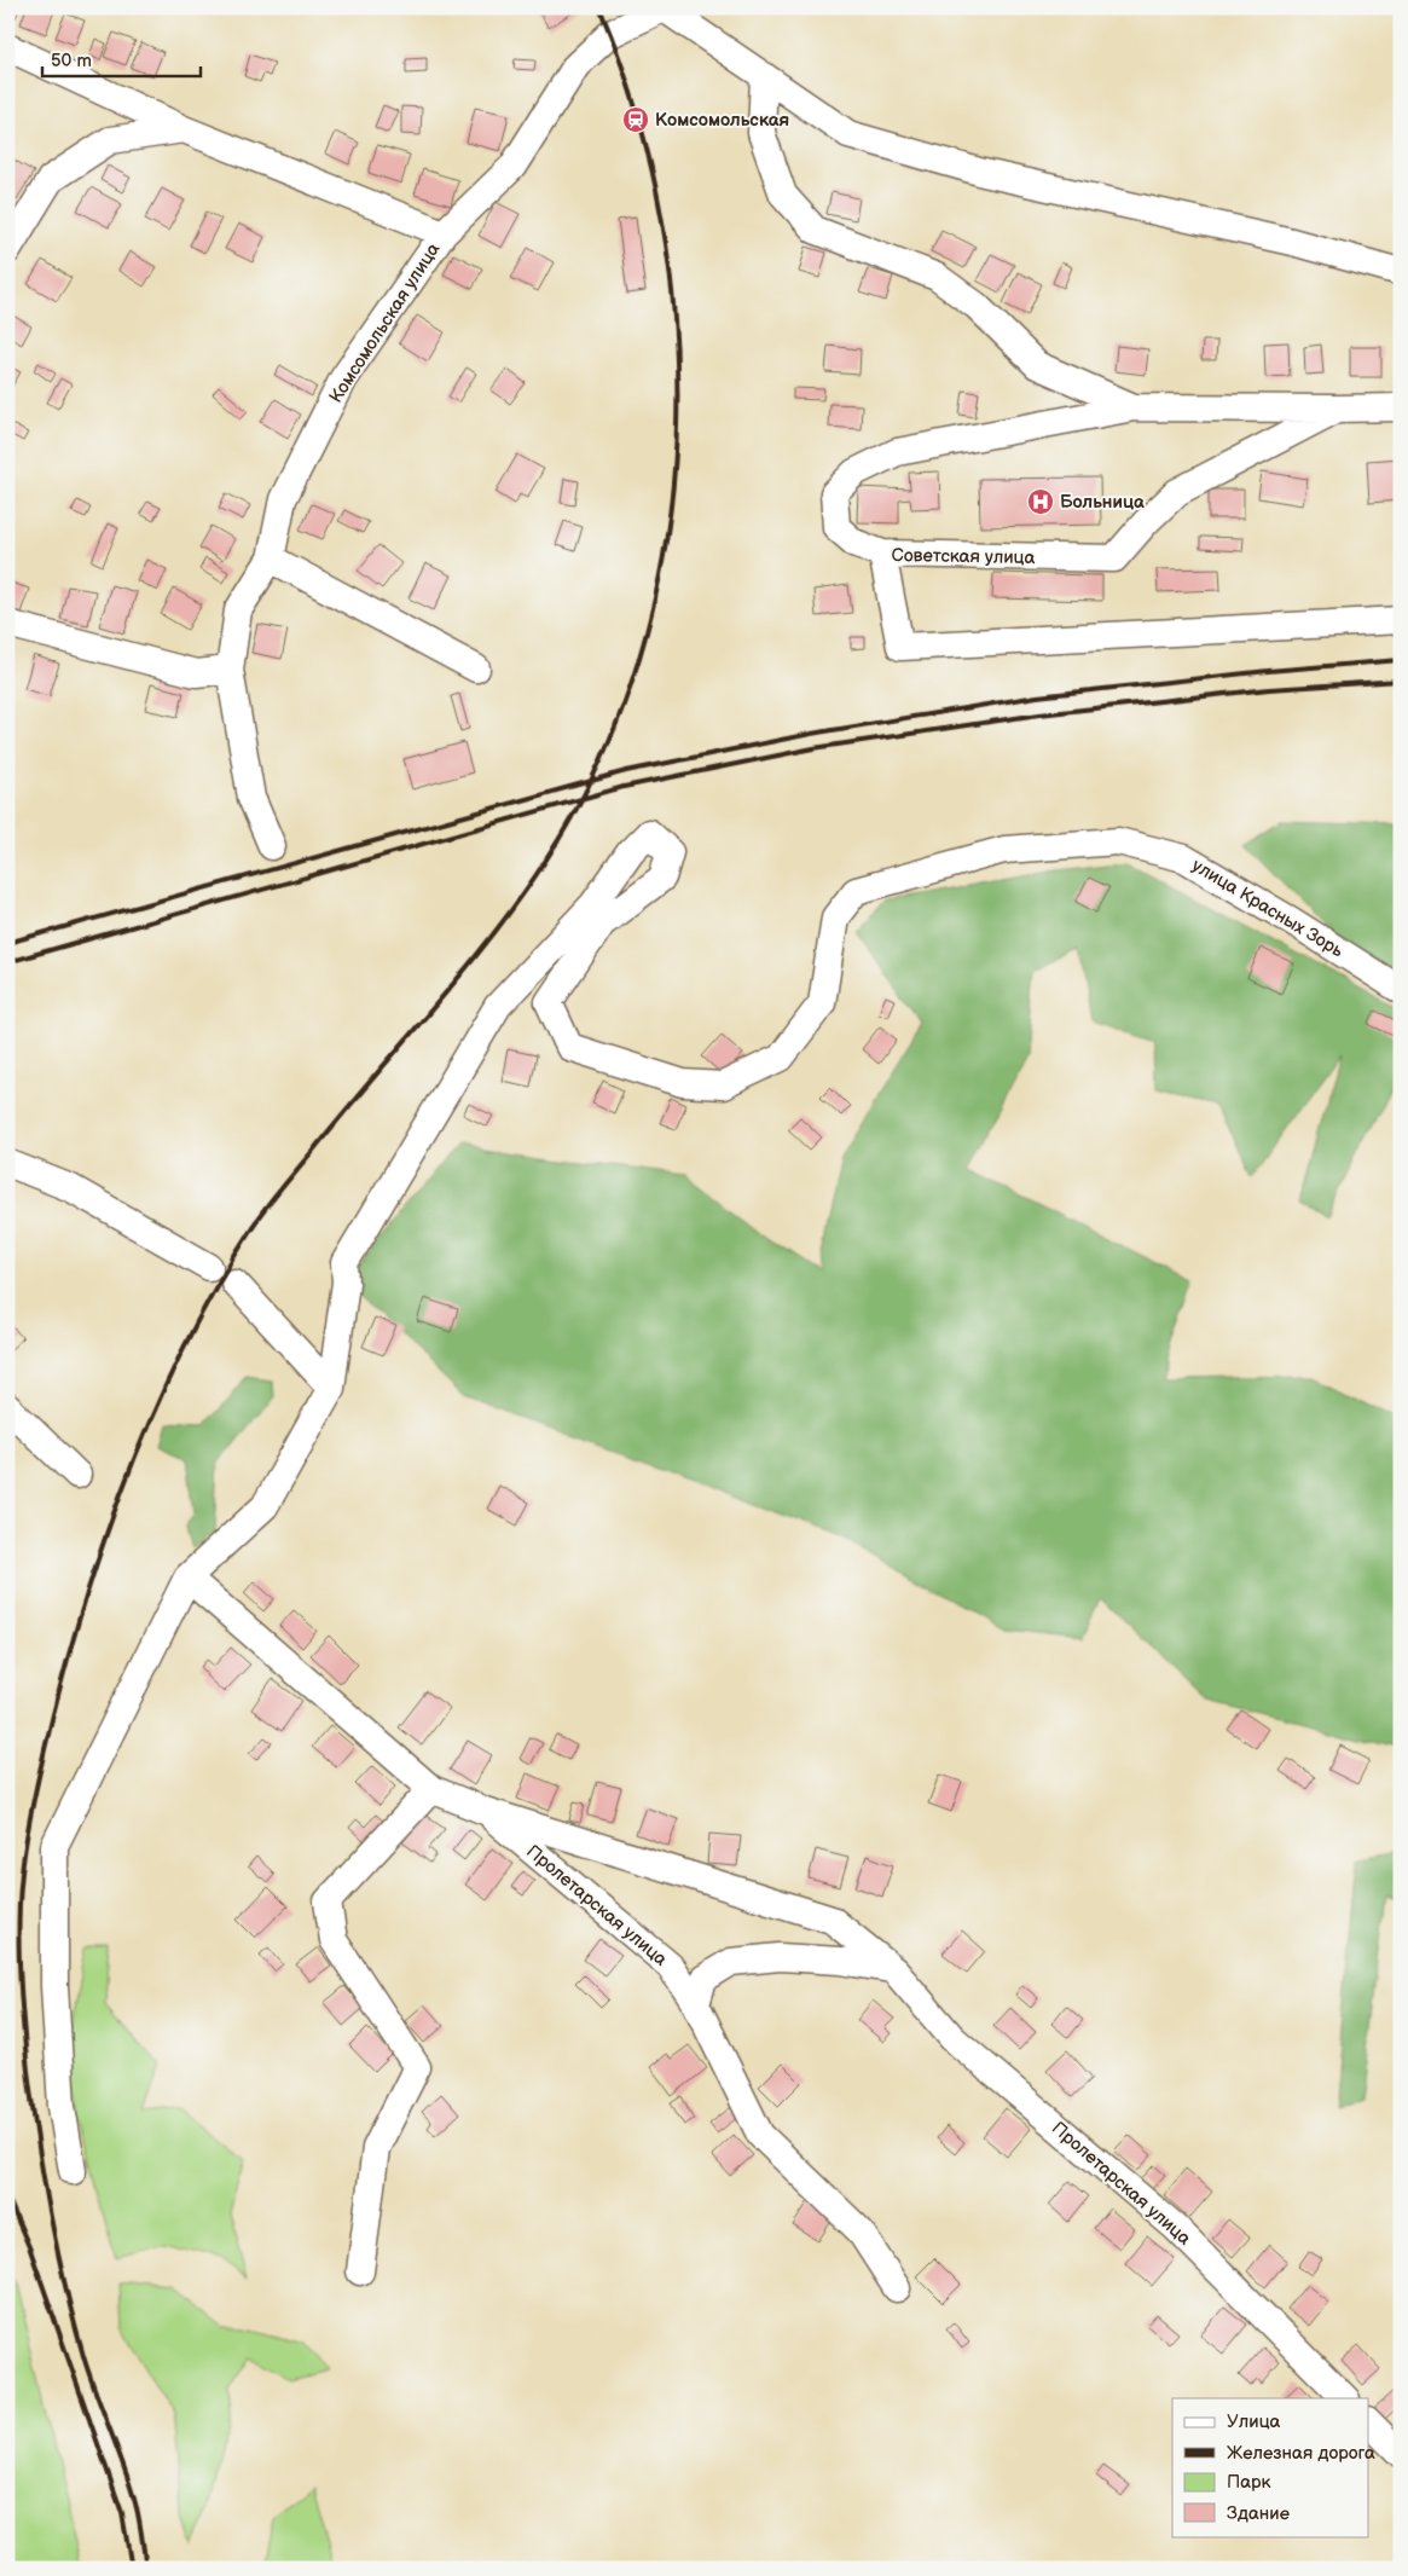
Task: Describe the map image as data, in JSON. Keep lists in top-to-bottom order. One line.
{"streets":{"street":["Комсомольская улица","Советская улица","улица Красных Зорь","Пролетарская улица"]},"places":{"station":["Комсомольская"],"hospital":["Больница"]},"legend":["Улица","Железная дорога","Парк","Здание"],"scale_bar":"50 m"}
